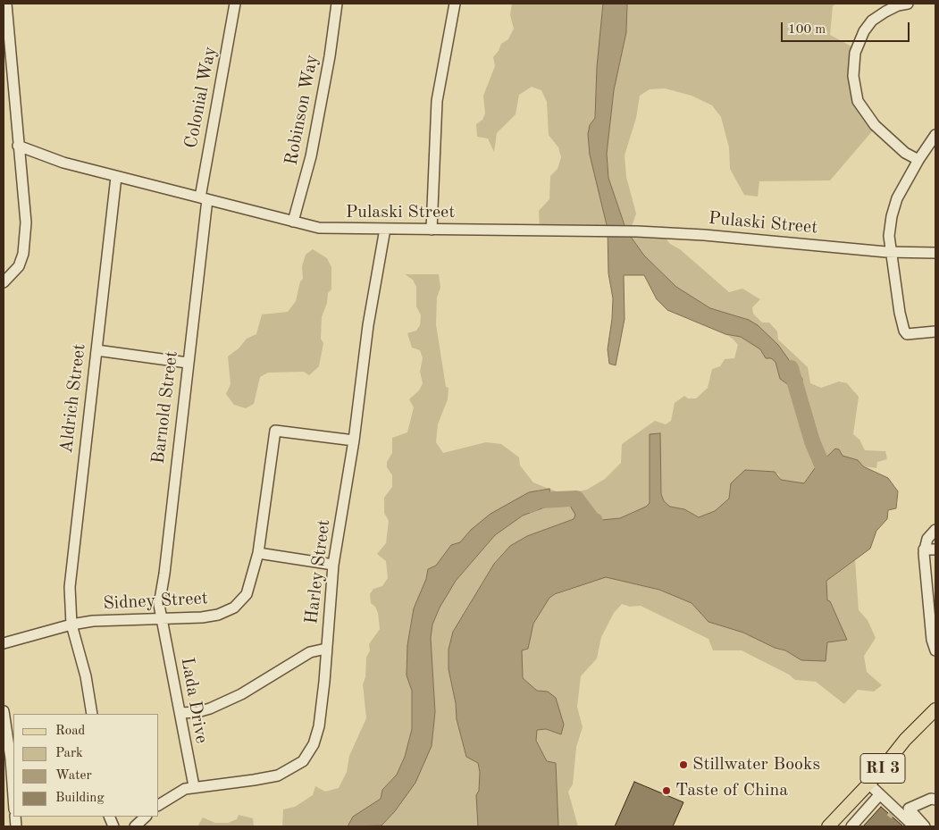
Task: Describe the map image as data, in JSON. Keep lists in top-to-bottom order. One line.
{"streets":{"main road":["RI 3"],"street":["Colonial Way","Robinson Way","Pulaski Street","Aldrich Street","Barnold Street","Harley Street","Sidney Street","Lada Drive"]},"crossings":[["Colonial Way","Pulaski Street"],["Colonial Way","Barnold Street"],["Robinson Way","Pulaski Street"],["Pulaski Street","Aldrich Street"],["Pulaski Street","Barnold Street"],["Pulaski Street","Harley Street"],["Aldrich Street","Sidney Street"],["Barnold Street","Sidney Street"],["Barnold Street","Lada Drive"],["Harley Street","Sidney Street"],["Harley Street","Lada Drive"],["Sidney Street","Lada Drive"]],"places":["Stillwater Books","Taste of China"],"legend":["Road","Park","Water","Building"],"scale_bar":"100 m"}
